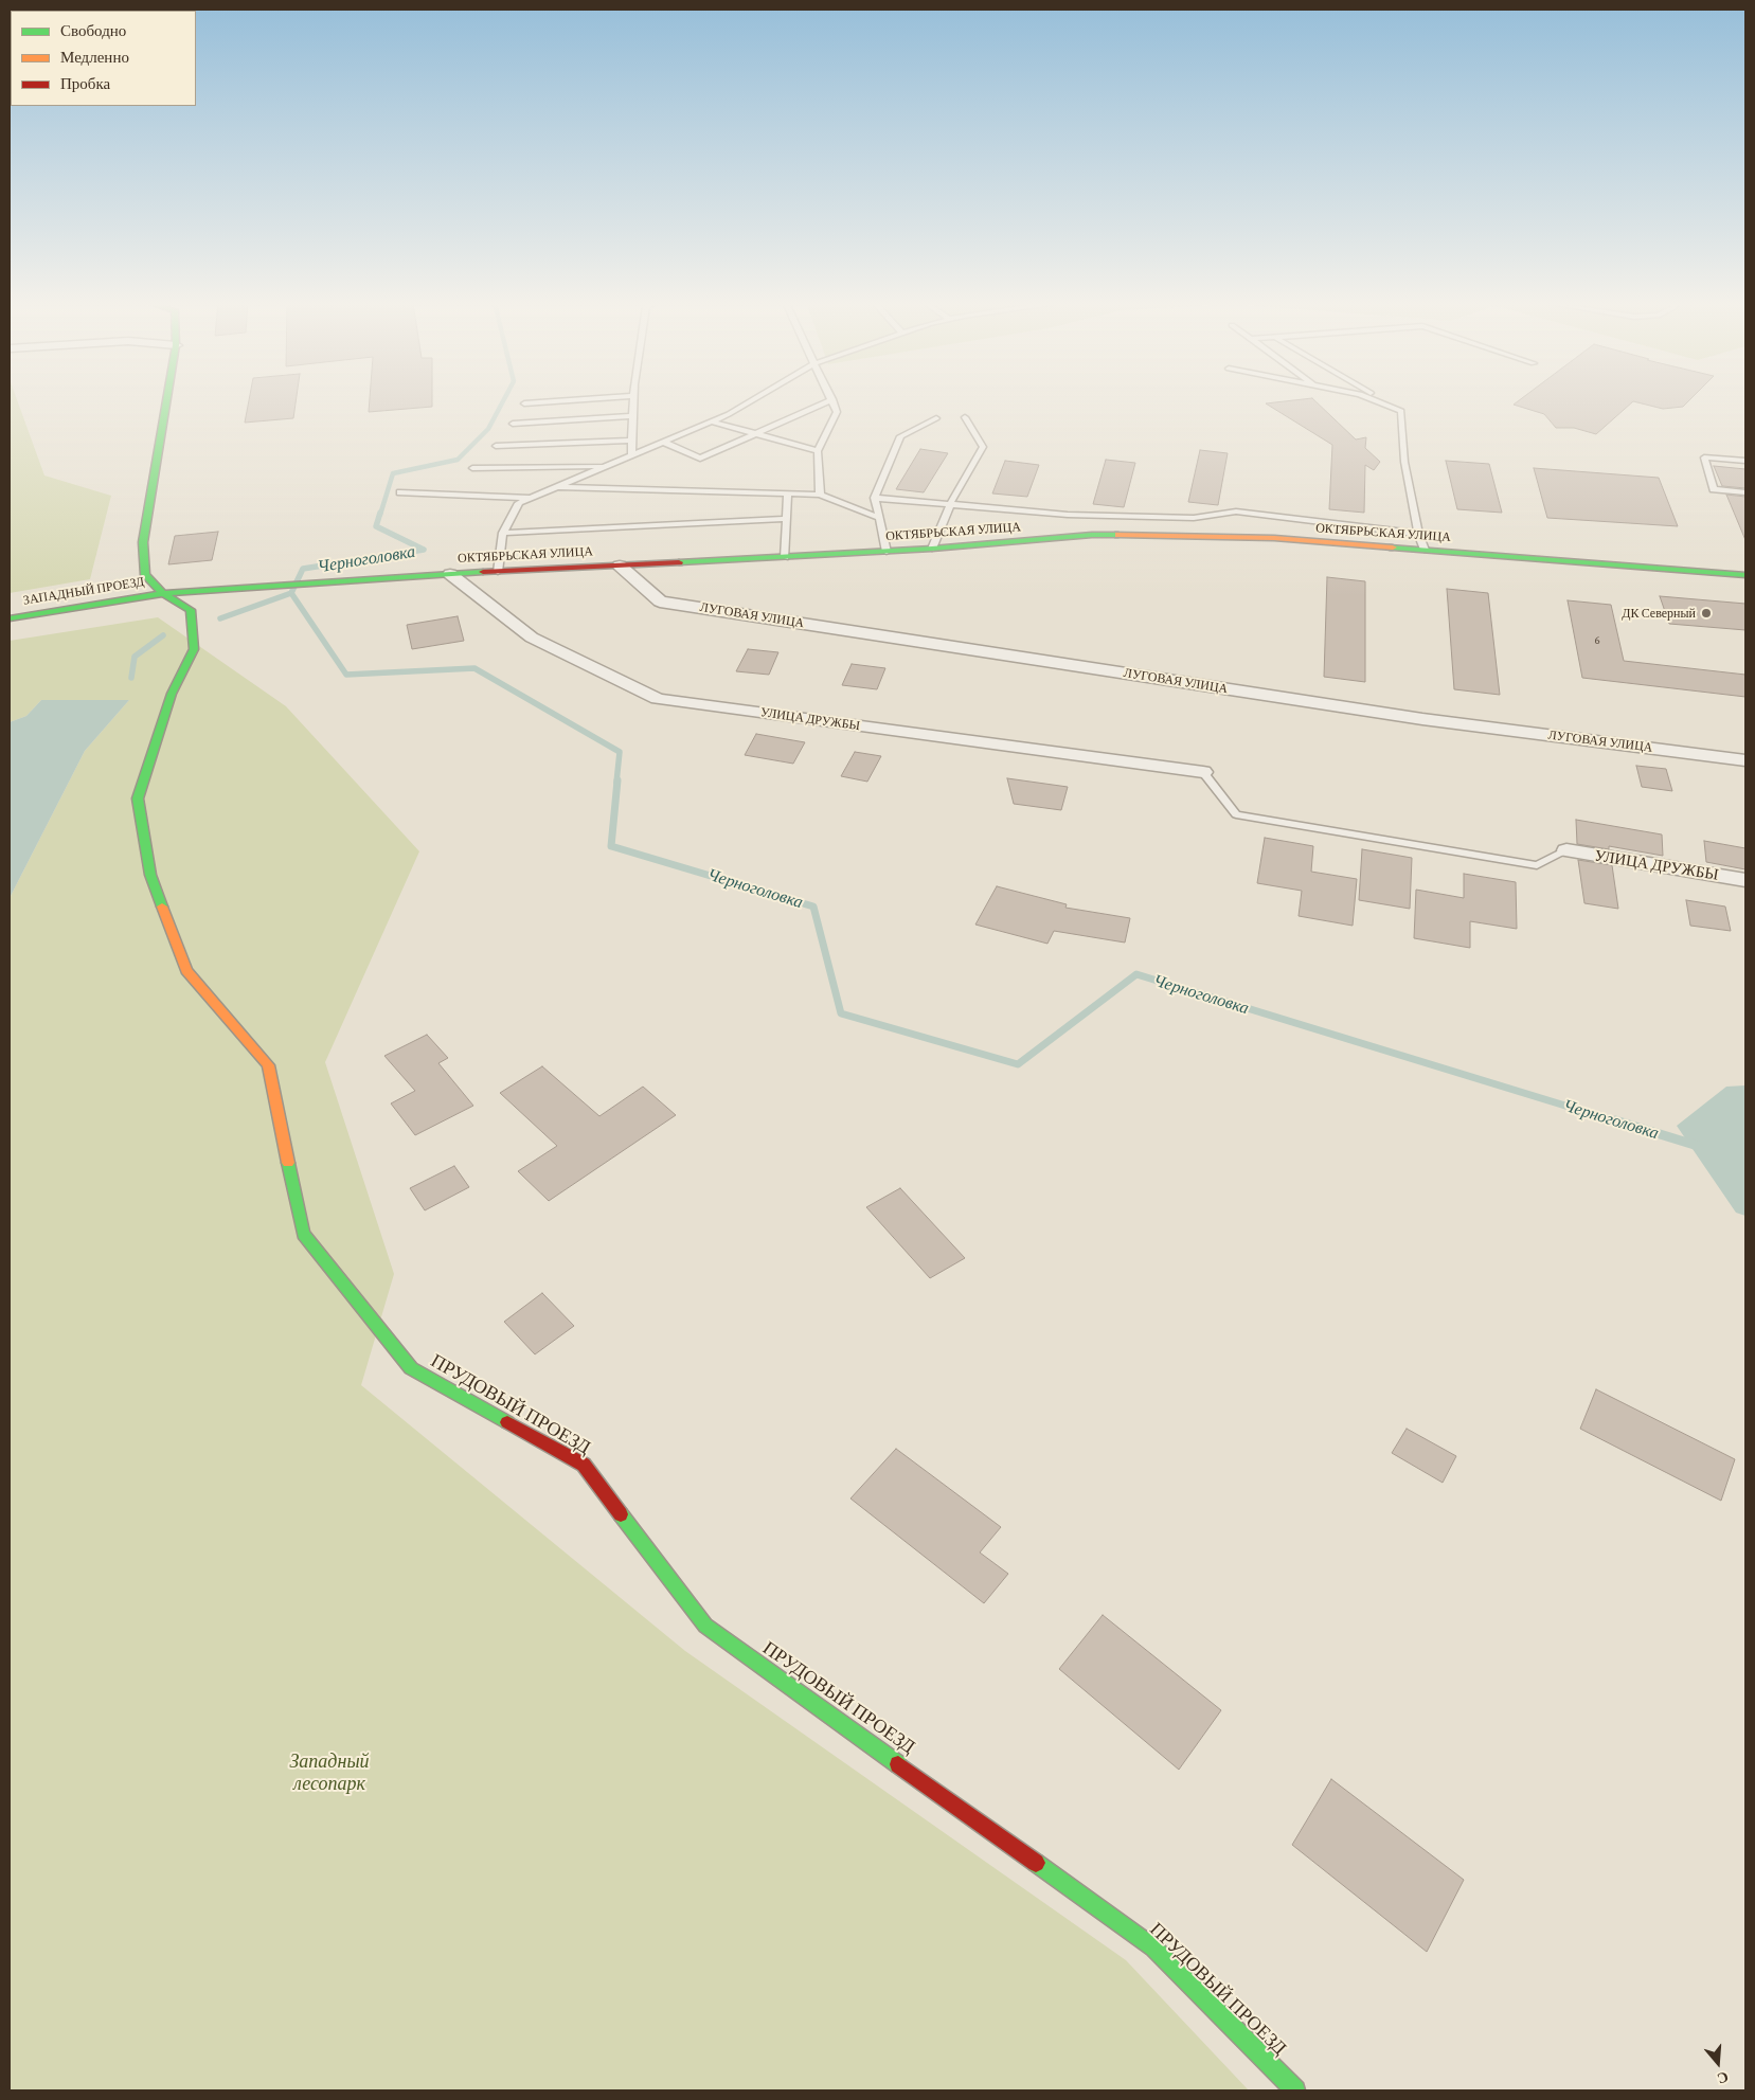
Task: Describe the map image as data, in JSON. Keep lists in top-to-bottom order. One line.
{"streets":{"street":["ОКТЯБРЬСКАЯ УЛИЦА","ЗАПАДНЫЙ ПРОЕЗД","ЛУГОВАЯ УЛИЦА","УЛИЦА ДРУЖБЫ","ПРУДОВЫЙ ПРОЕЗД"]},"crossings":[["ОКТЯБРЬСКАЯ УЛИЦА","ЗАПАДНЫЙ ПРОЕЗД"],["ОКТЯБРЬСКАЯ УЛИЦА","ЛУГОВАЯ УЛИЦА"],["ОКТЯБРЬСКАЯ УЛИЦА","УЛИЦА ДРУЖБЫ"],["ОКТЯБРЬСКАЯ УЛИЦА","ПРУДОВЫЙ ПРОЕЗД"],["ЗАПАДНЫЙ ПРОЕЗД","ПРУДОВЫЙ ПРОЕЗД"]],"water":["Черноголовка"],"parks":["Западный лесопарк"],"places":["ДК Северный"],"house_numbers":["6"],"legend":["Свободно","Медленно","Пробка"],"north":"bottom"}
